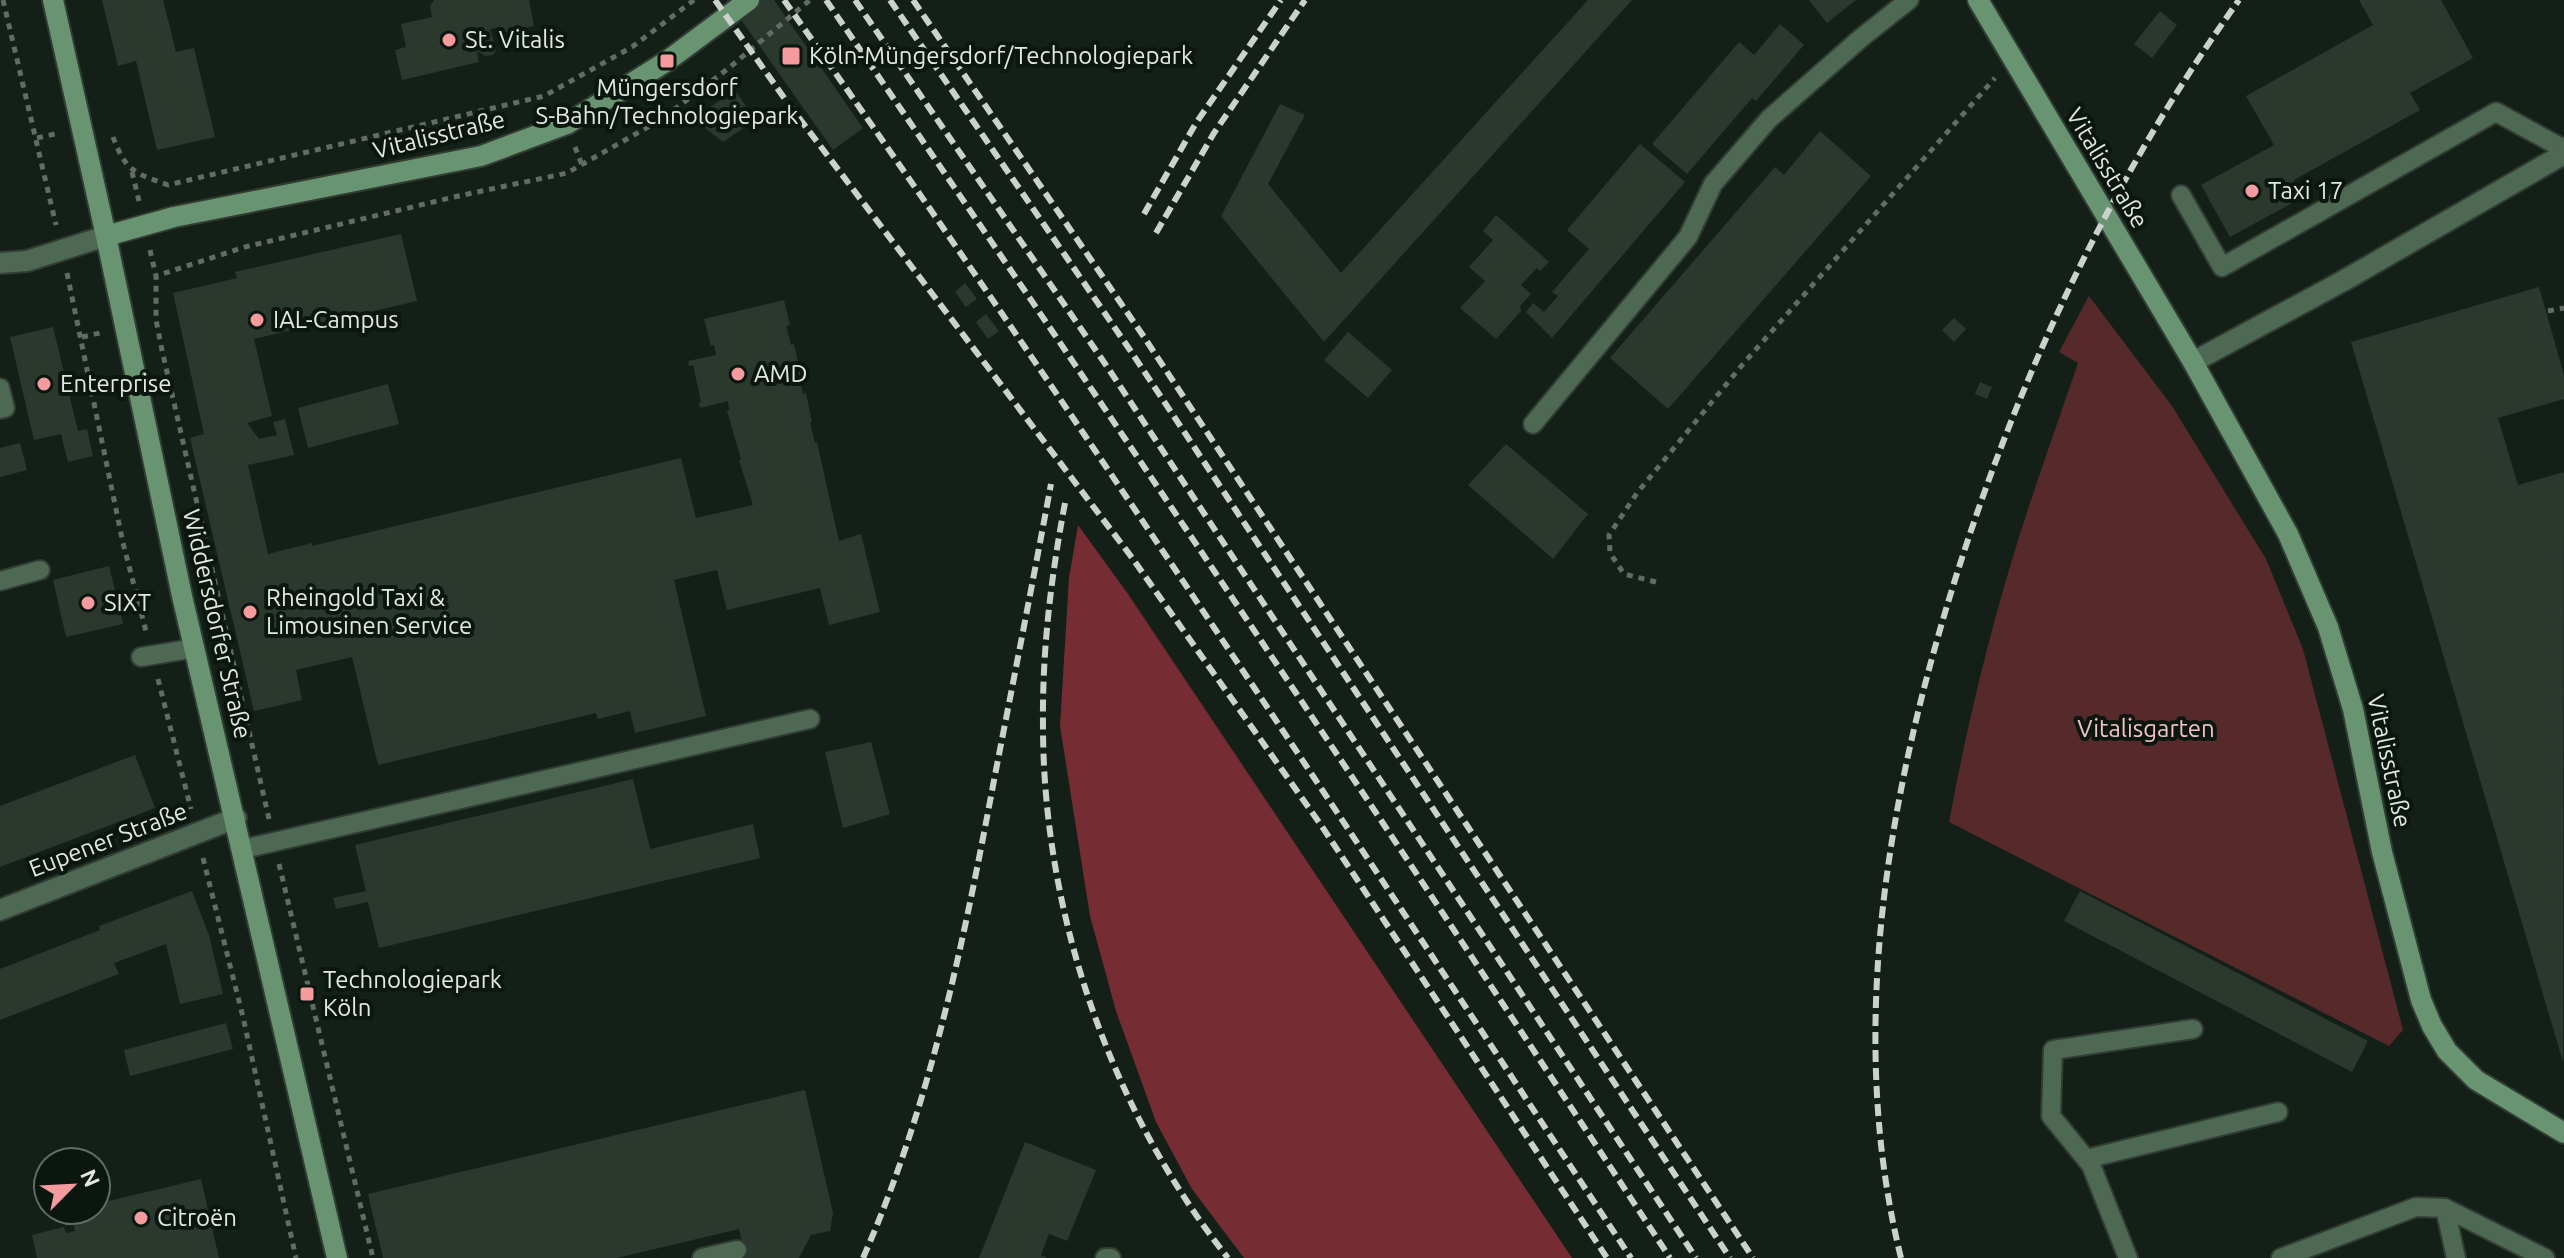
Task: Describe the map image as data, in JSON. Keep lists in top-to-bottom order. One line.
{"streets":{"street":["Vitalisstraße","Widdersdorfer Straße","Eupener Straße"]},"crossings":[["Vitalisstraße","Widdersdorfer Straße"],["Widdersdorfer Straße","Eupener Straße"]],"parks":["Vitalisgarten"],"places":{"other":["St. Vitalis","Taxi 17","IAL-Campus","AMD","Enterprise","SIXT","Rheingold Taxi & Limousinen Service","Citroën"],"transit":["Köln-Müngersdorf/Technologiepark","Müngersdorf S-Bahn/Technologiepark","Technologiepark Köln"]},"north":"top right"}
